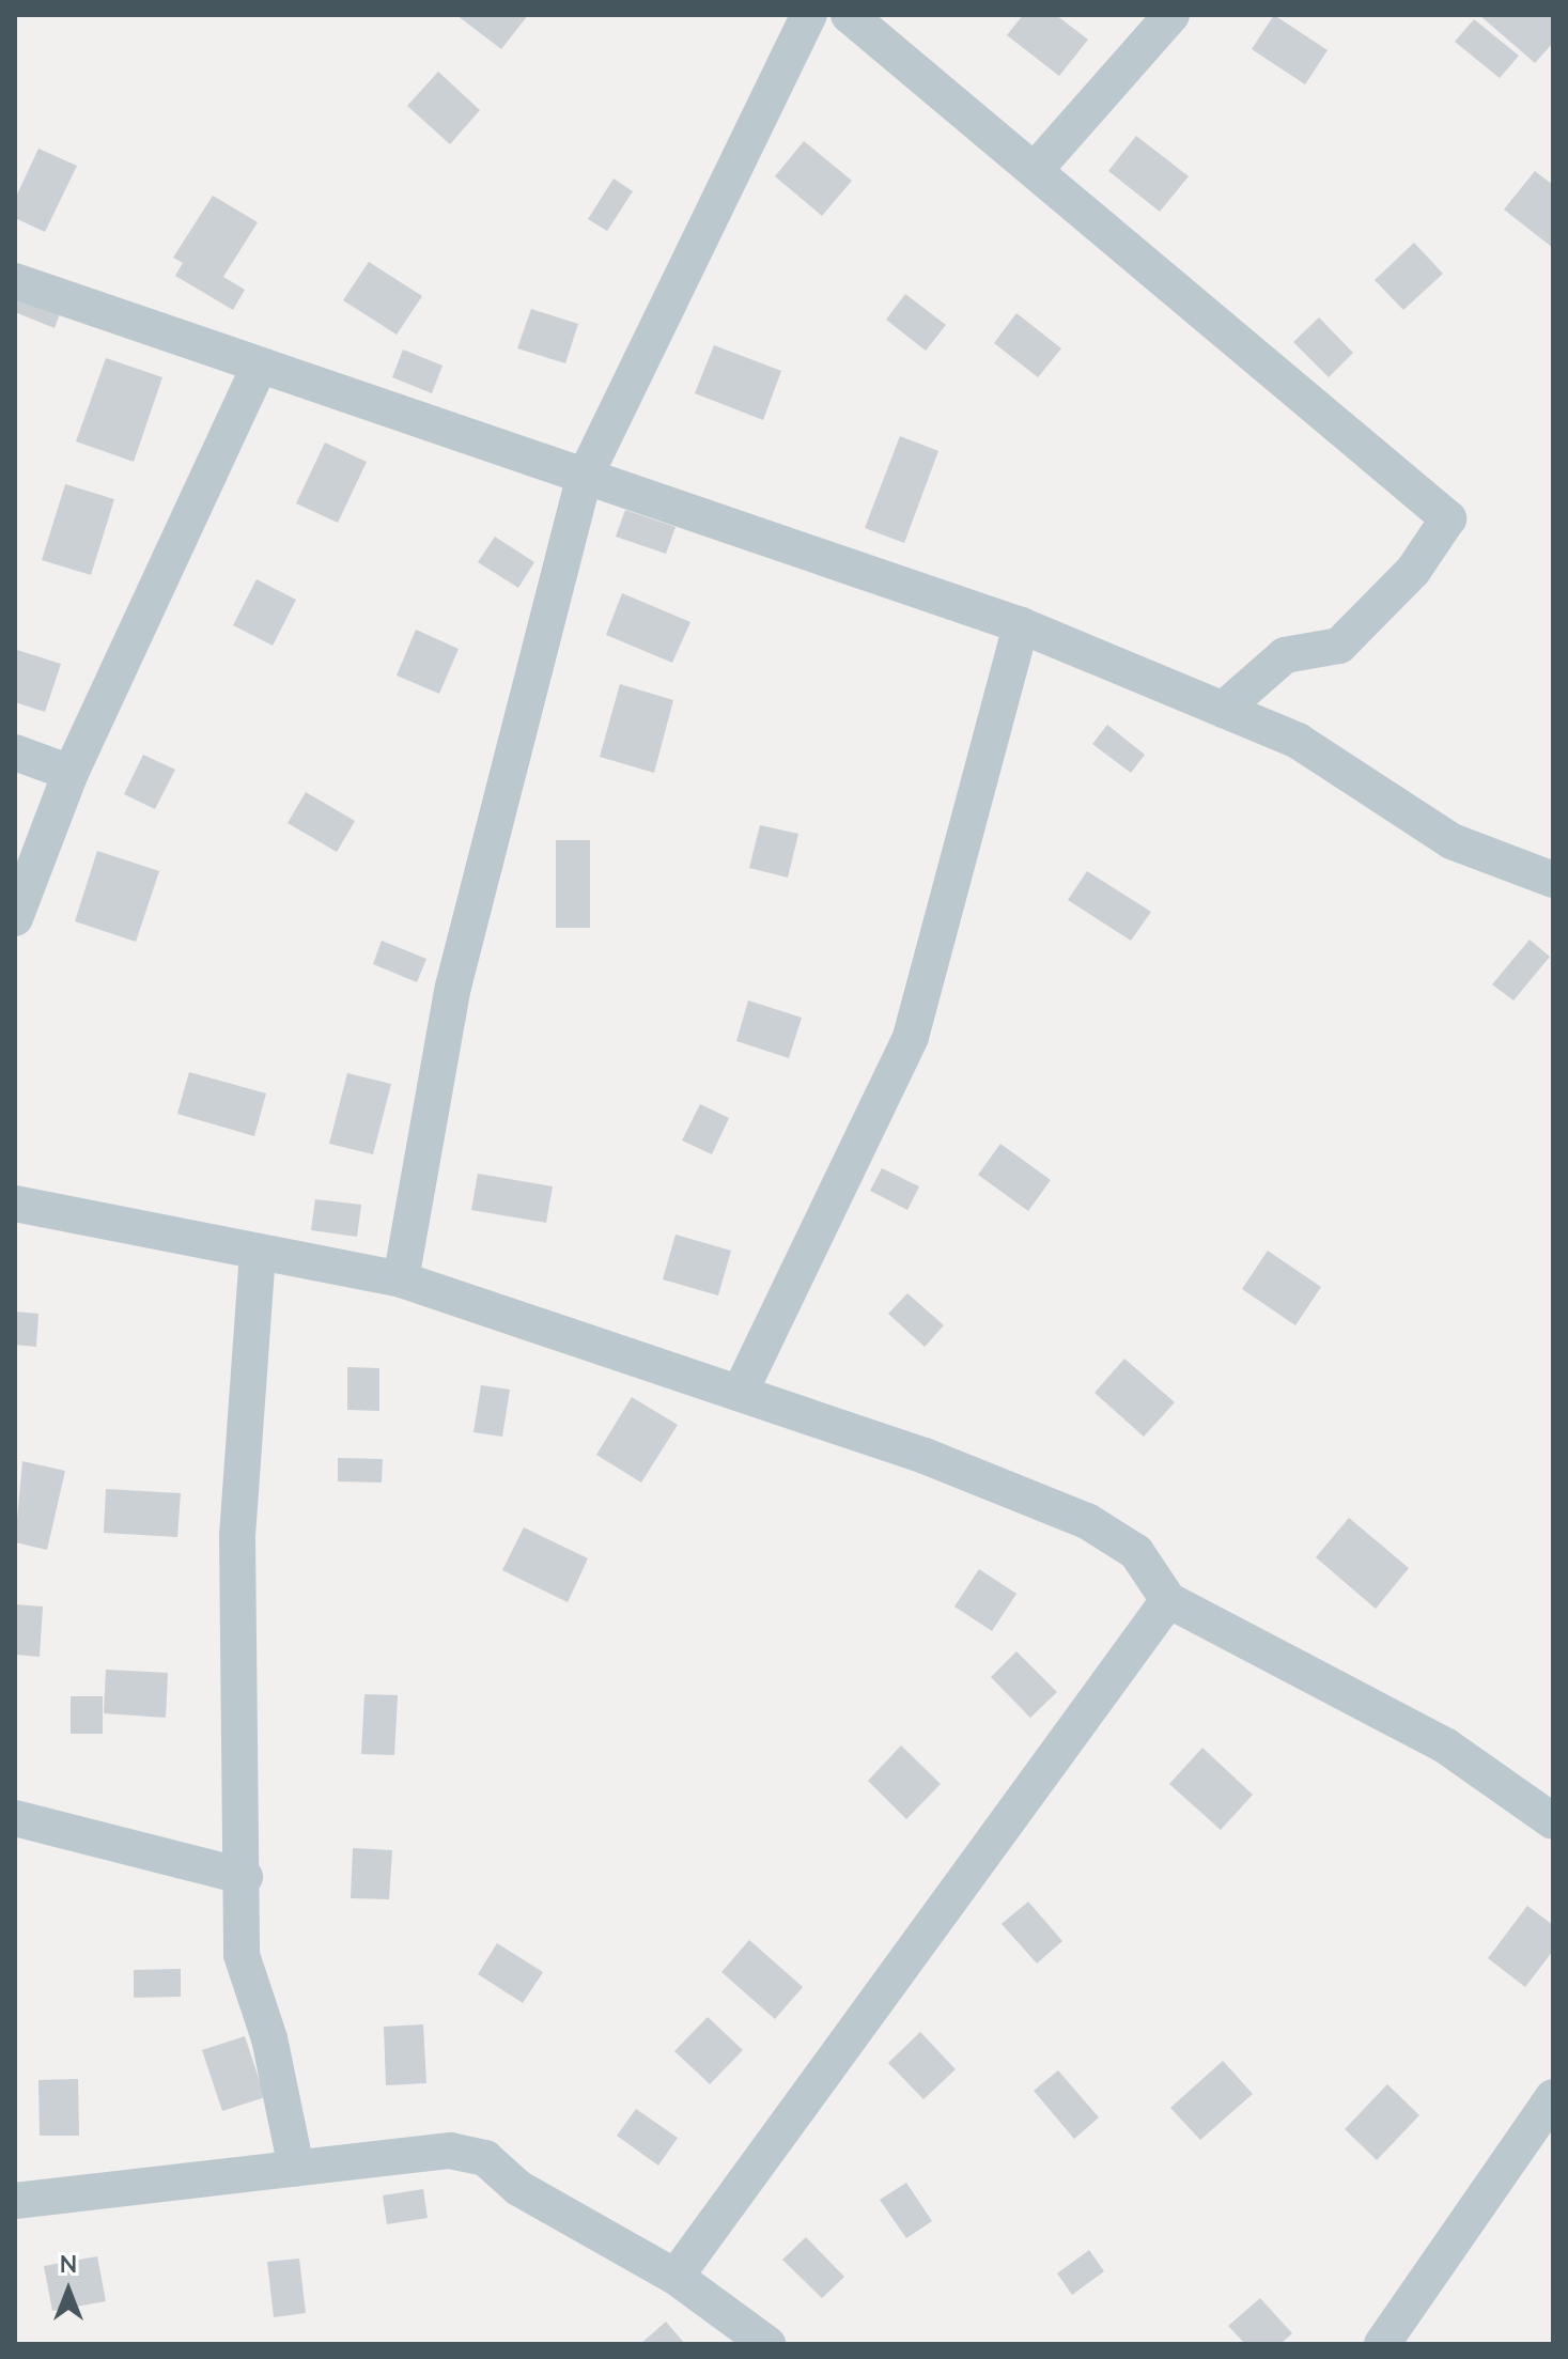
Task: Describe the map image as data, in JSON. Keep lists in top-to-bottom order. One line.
{"north":"top"}
